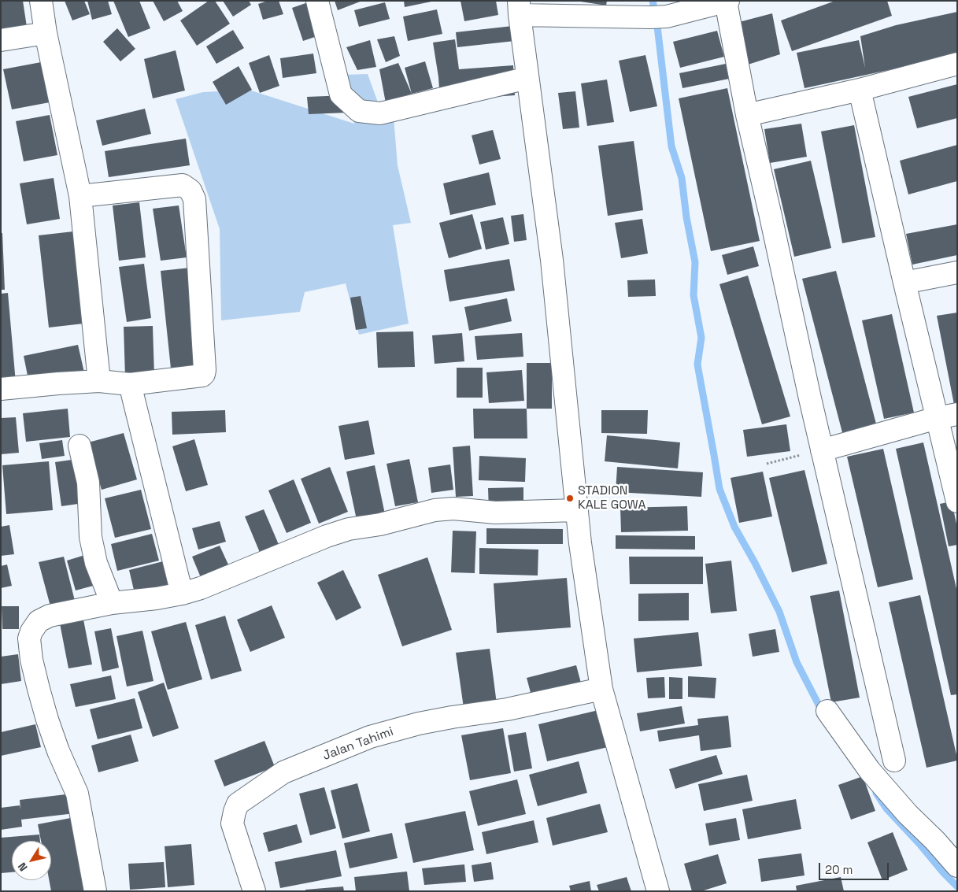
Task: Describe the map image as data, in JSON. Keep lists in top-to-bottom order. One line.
{"streets":{"street":["Jalan Tahimi"]},"places":["STADION KALE GOWA"],"scale_bar":"20 m","north":"bottom left"}
